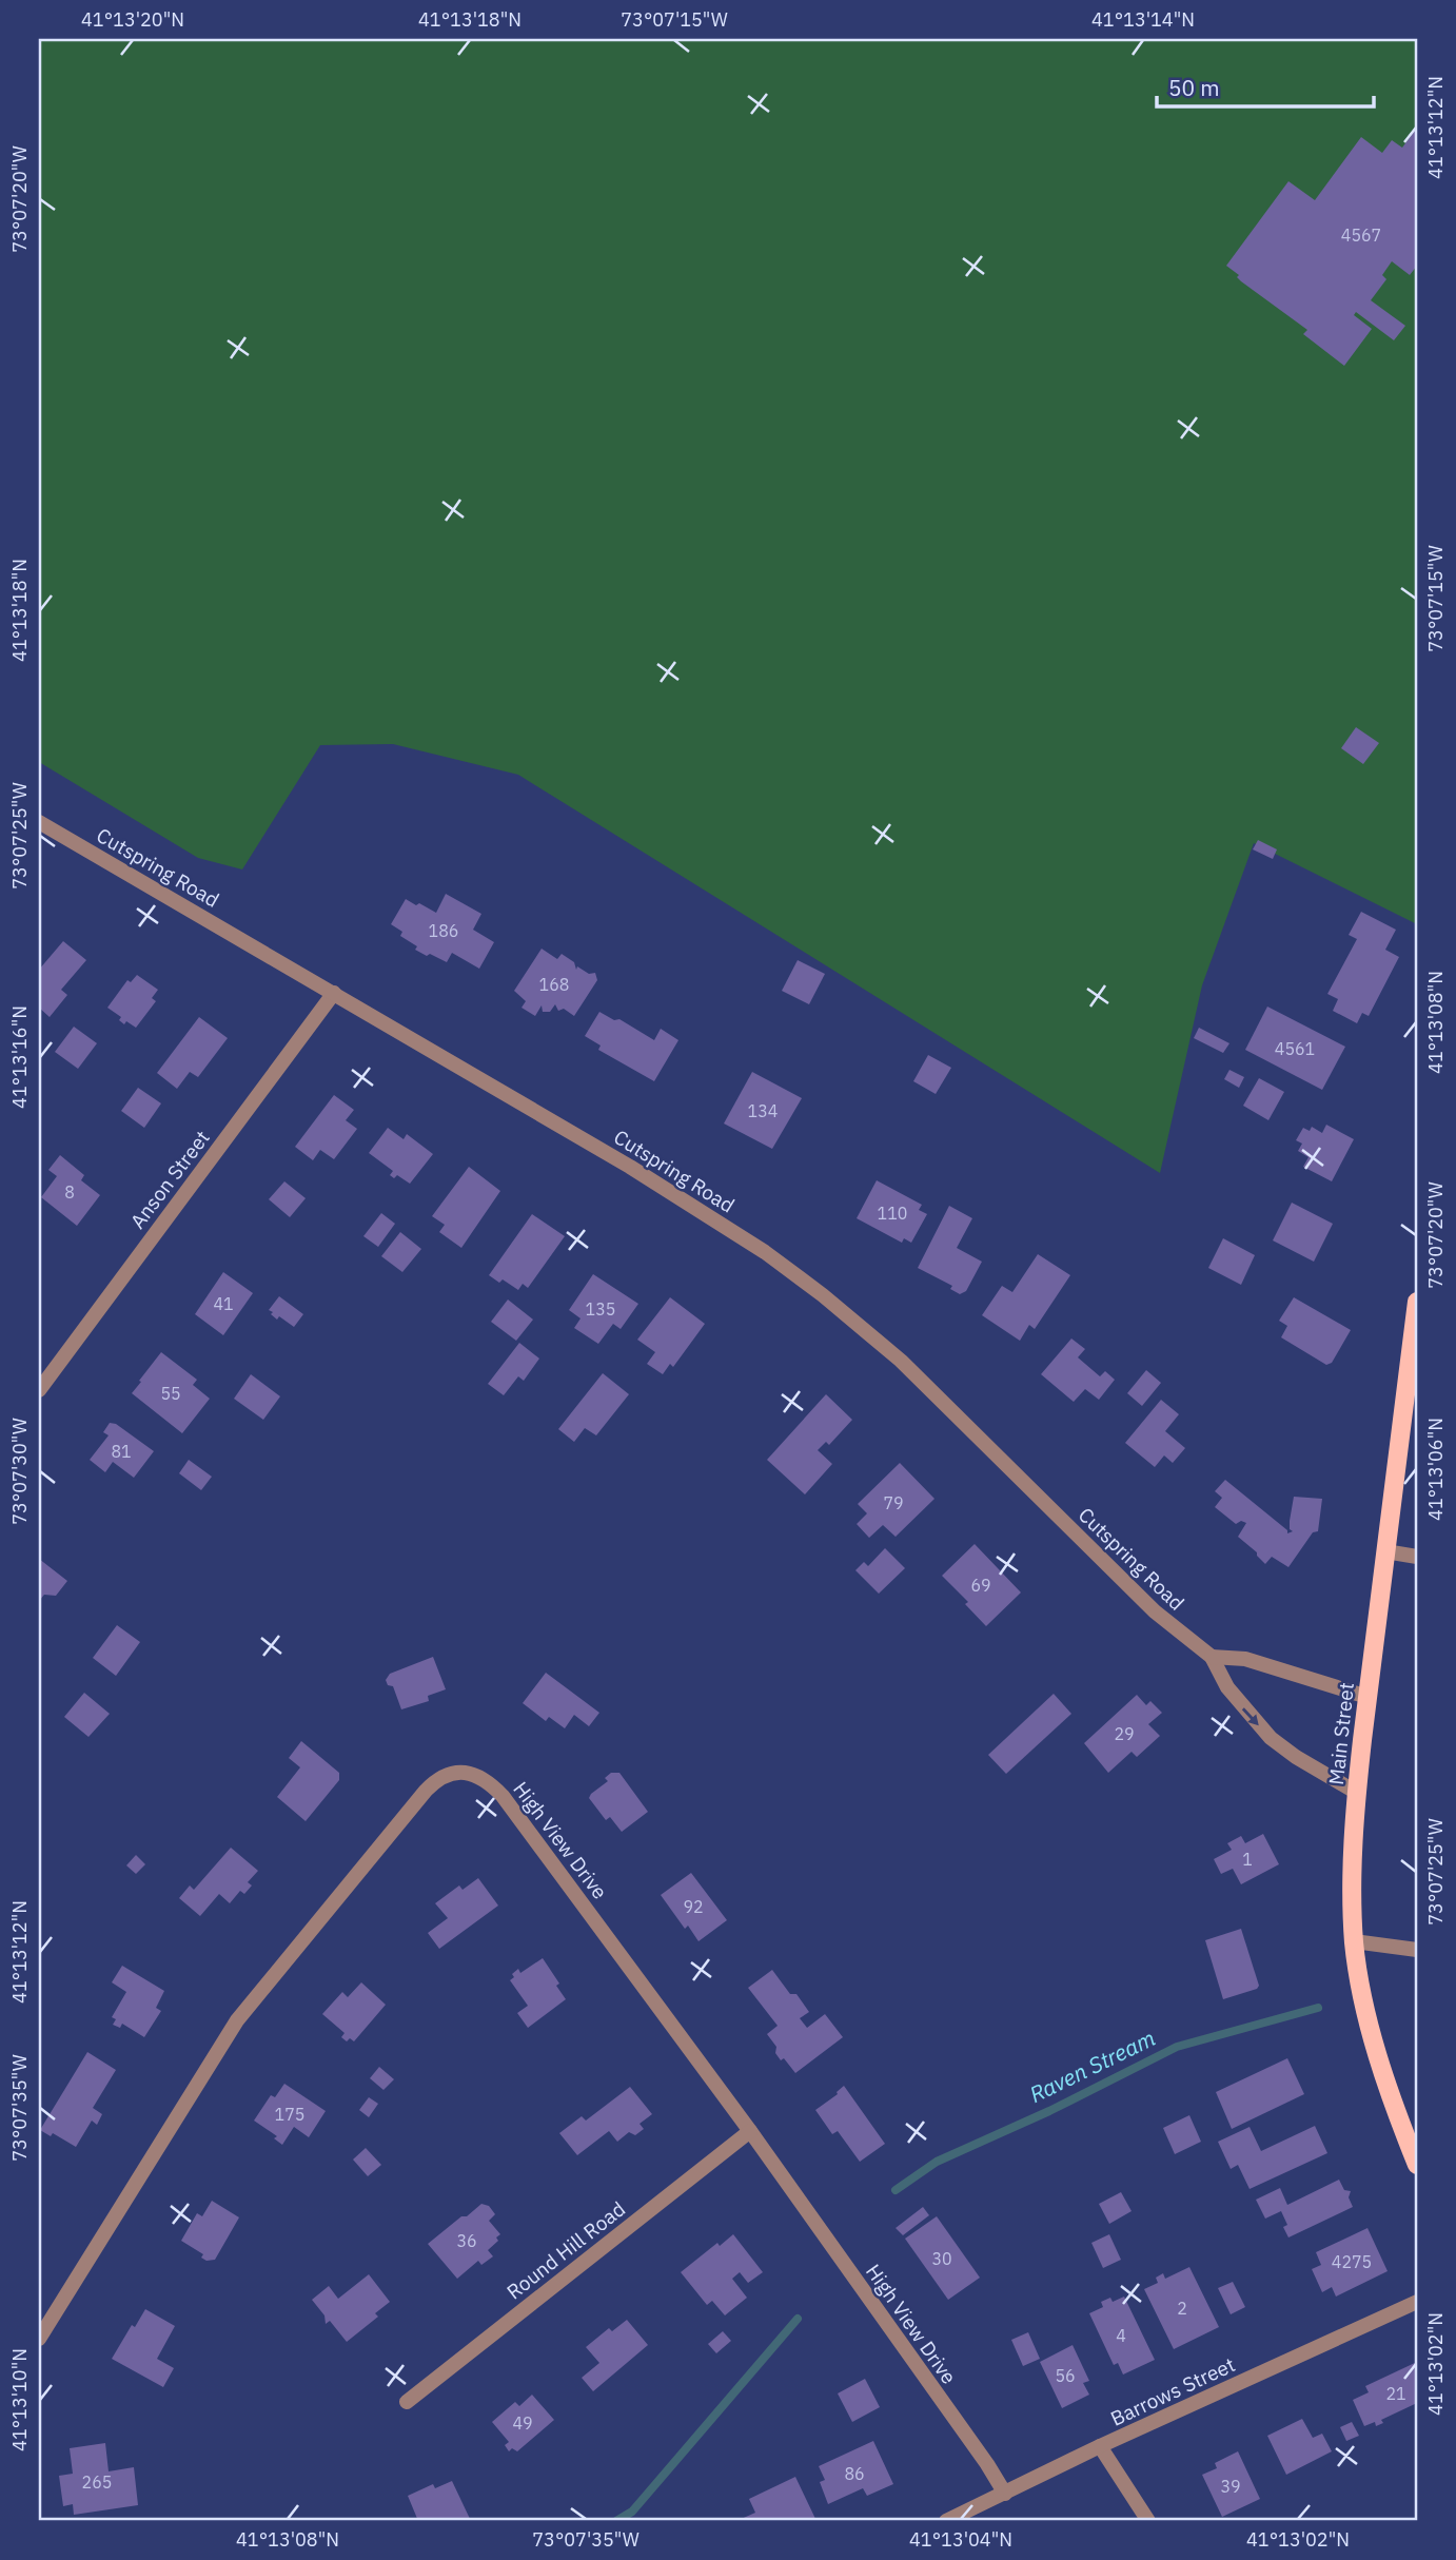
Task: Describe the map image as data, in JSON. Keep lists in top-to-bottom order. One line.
{"streets":{"main road":["Main Street"],"street":["Cutspring Road","Anson Street","High View Drive","Round Hill Road","Barrows Street"]},"crossings":[["Cutspring Road","Anson Street"],["Cutspring Road","Main Street"],["High View Drive","Round Hill Road"],["High View Drive","Barrows Street"]],"water":["Raven Stream"],"house_numbers":["4567","186","168","4561","134","8","110","41","135","55","81","79","69","29","1","92","175","36","30","4275","2","4","56","21","49","86","265","39"],"scale_bar":"50 m","coordinates":["41°13'20\"N","41°13'18\"N","73°07'15\"W","41°13'14\"N","41°13'12\"N","73°07'20\"W","73°07'25\"W","41°13'08\"N","41°13'16\"N","41°13'06\"N","73°07'30\"W","73°07'35\"W","41°13'02\"N","41°13'10\"N","41°13'04\"N"]}
